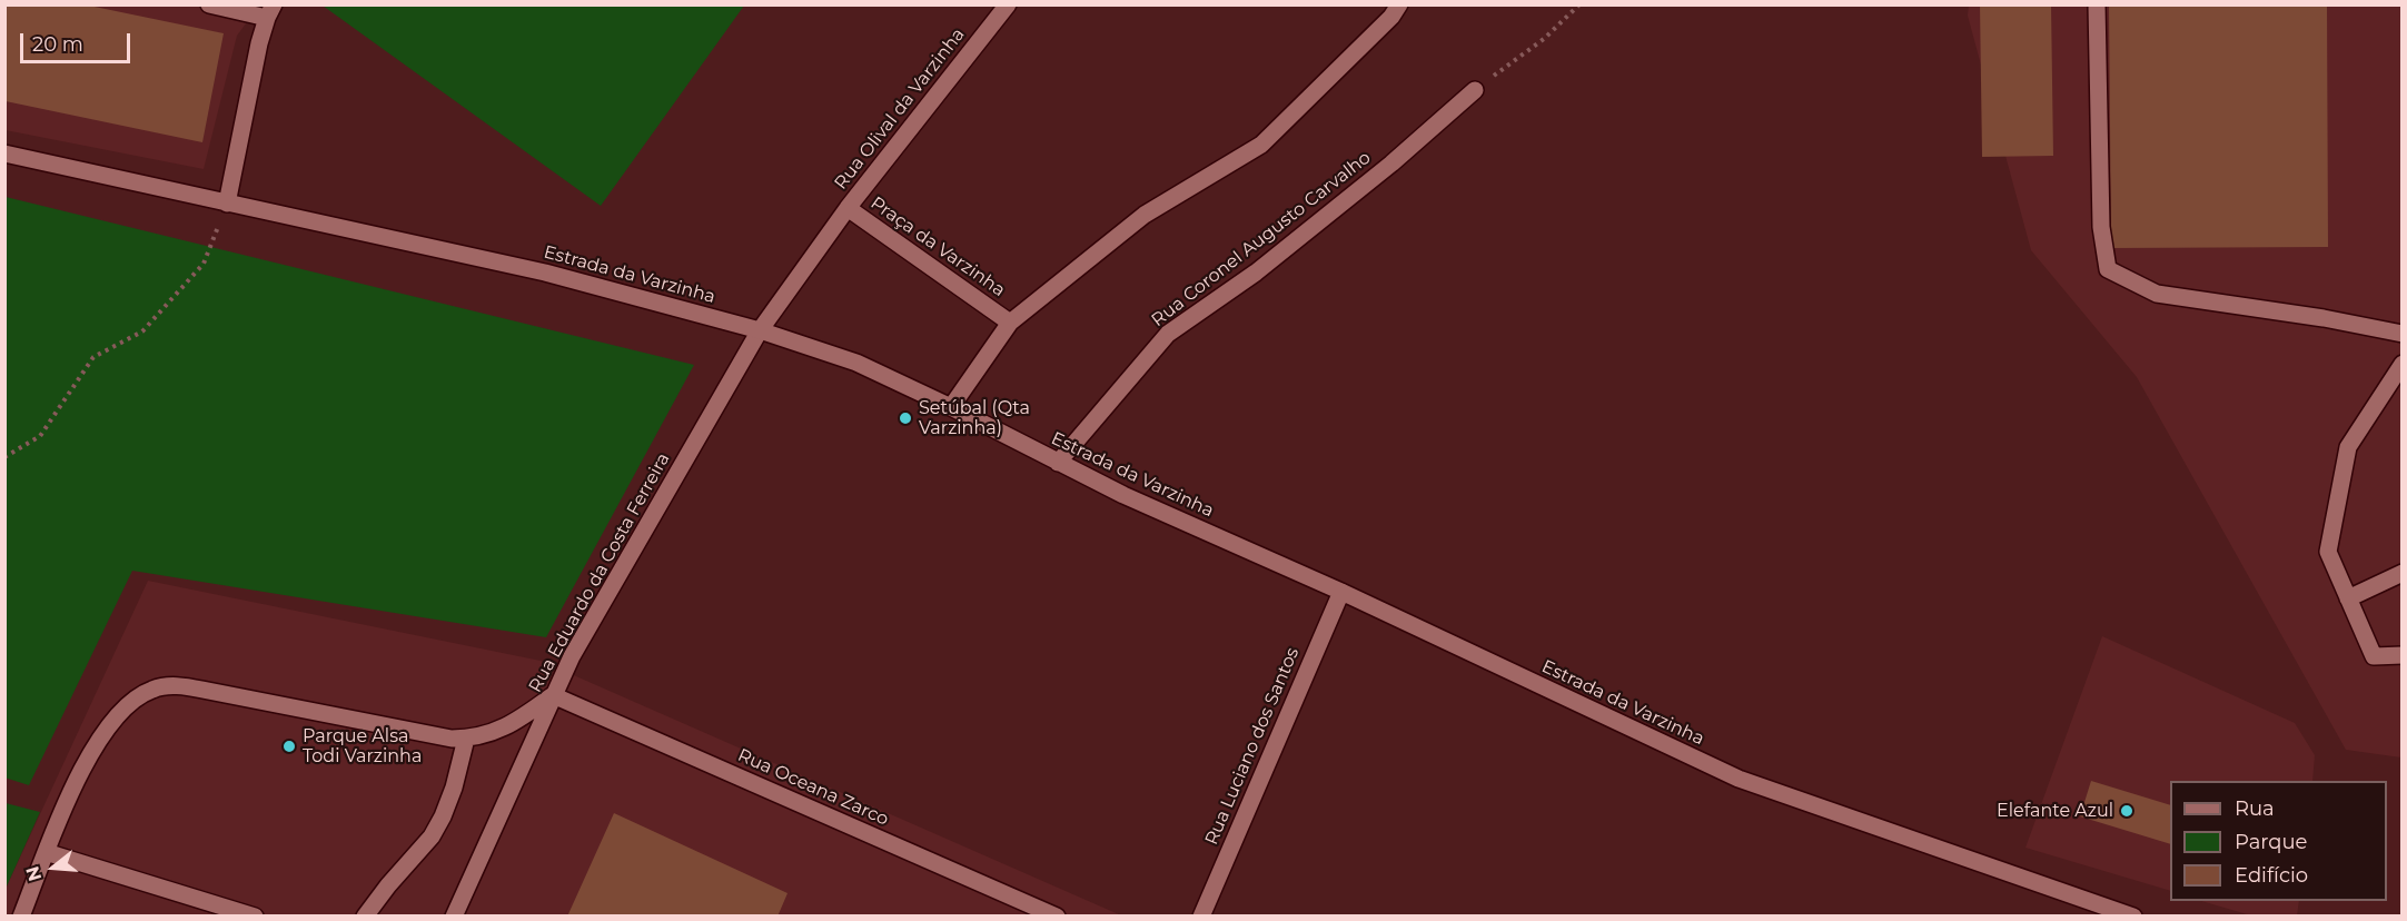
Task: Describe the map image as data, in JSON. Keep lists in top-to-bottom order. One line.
{"streets":{"street":["Rua Olival da Varzinha","Rua Coronel Augusto Carvalho","Praça da Varzinha","Estrada da Varzinha","Rua Eduardo da Costa Ferreira","Rua Luciano dos Santos","Rua Oceana Zarco"]},"crossings":[["Rua Olival da Varzinha","Praça da Varzinha"],["Rua Coronel Augusto Carvalho","Estrada da Varzinha"],["Praça da Varzinha","Estrada da Varzinha"],["Praça da Varzinha","Rua Eduardo da Costa Ferreira"],["Estrada da Varzinha","Rua Eduardo da Costa Ferreira"],["Estrada da Varzinha","Rua Luciano dos Santos"],["Rua Eduardo da Costa Ferreira","Rua Oceana Zarco"]],"places":["Setúbal (Qta Varzinha)","Parque Alsa Todi Varzinha","Elefante Azul"],"legend":["Rua","Parque","Edifício"],"scale_bar":"20 m","north":"left"}
